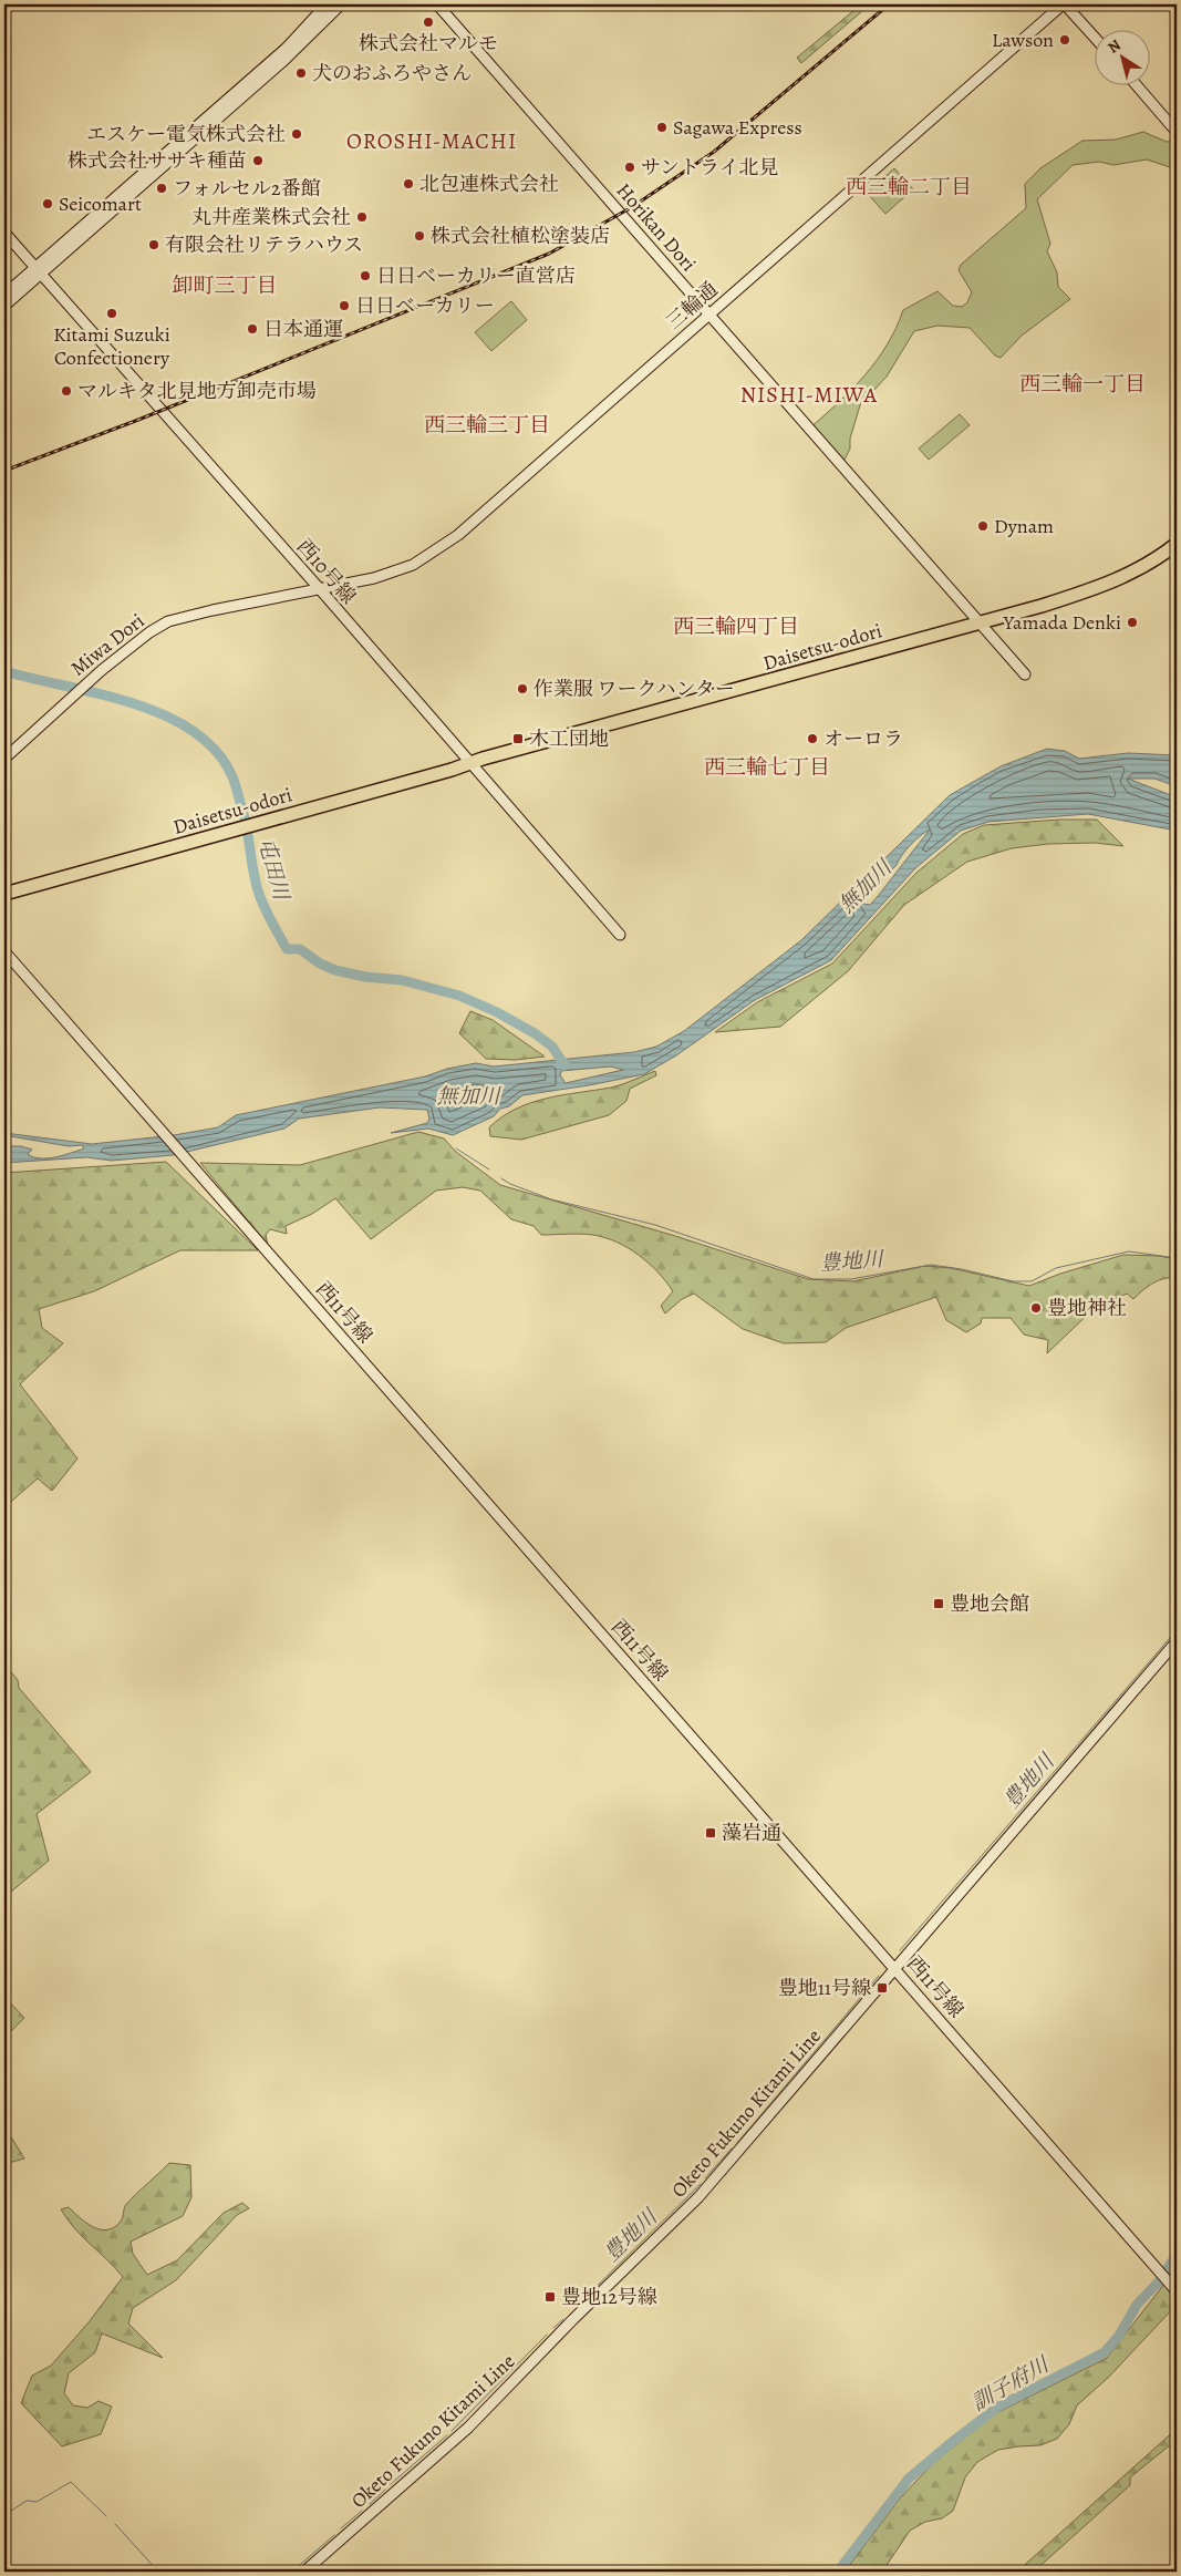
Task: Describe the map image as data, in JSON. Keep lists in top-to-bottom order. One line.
{"streets":{"highway":["Daisetsu-odori"],"street":["Horikan Dori","三輪通","西10号線","Miwa Dori","西11号線","Oketo Fukuno Kitami Line"]},"crossings":[["Horikan Dori","三輪通"],["Horikan Dori","Daisetsu-odori"],["三輪通","西10号線"],["三輪通","Miwa Dori"],["西10号線","Miwa Dori"],["西10号線","Daisetsu-odori"],["西11号線","Oketo Fukuno Kitami Line"]],"districts":["OROSHI-MACHI","西三輪二丁目","卸町三丁目","西三輪一丁目","NISHI-MIWA","西三輪三丁目","西三輪四丁目","西三輪七丁目"],"water":["屯田川","無加川","豊地川","訓子府川"],"places":{"other":["株式会社マルモ","Lawson","犬のおふろやさん","Sagawa Express","エスケー電気株式会社","株式会社ササキ種苗","サントライ北見","北包連株式会社","フォルセル2番館","Seicomart","丸井産業株式会社","株式会社植松塗装店","有限会社リテラハウス","日日ベーカリー直営店","日日ベーカリー","Kitami Suzuki Confectionery","日本通運","マルキタ北見地方卸売市場","Dynam","Yamada Denki","作業服 ワークハンター","オーロラ","豊地神社"],"transit":["木工団地","豊地会館","藻岩通","豊地11号線","豊地12号線"]},"north":"top left"}
